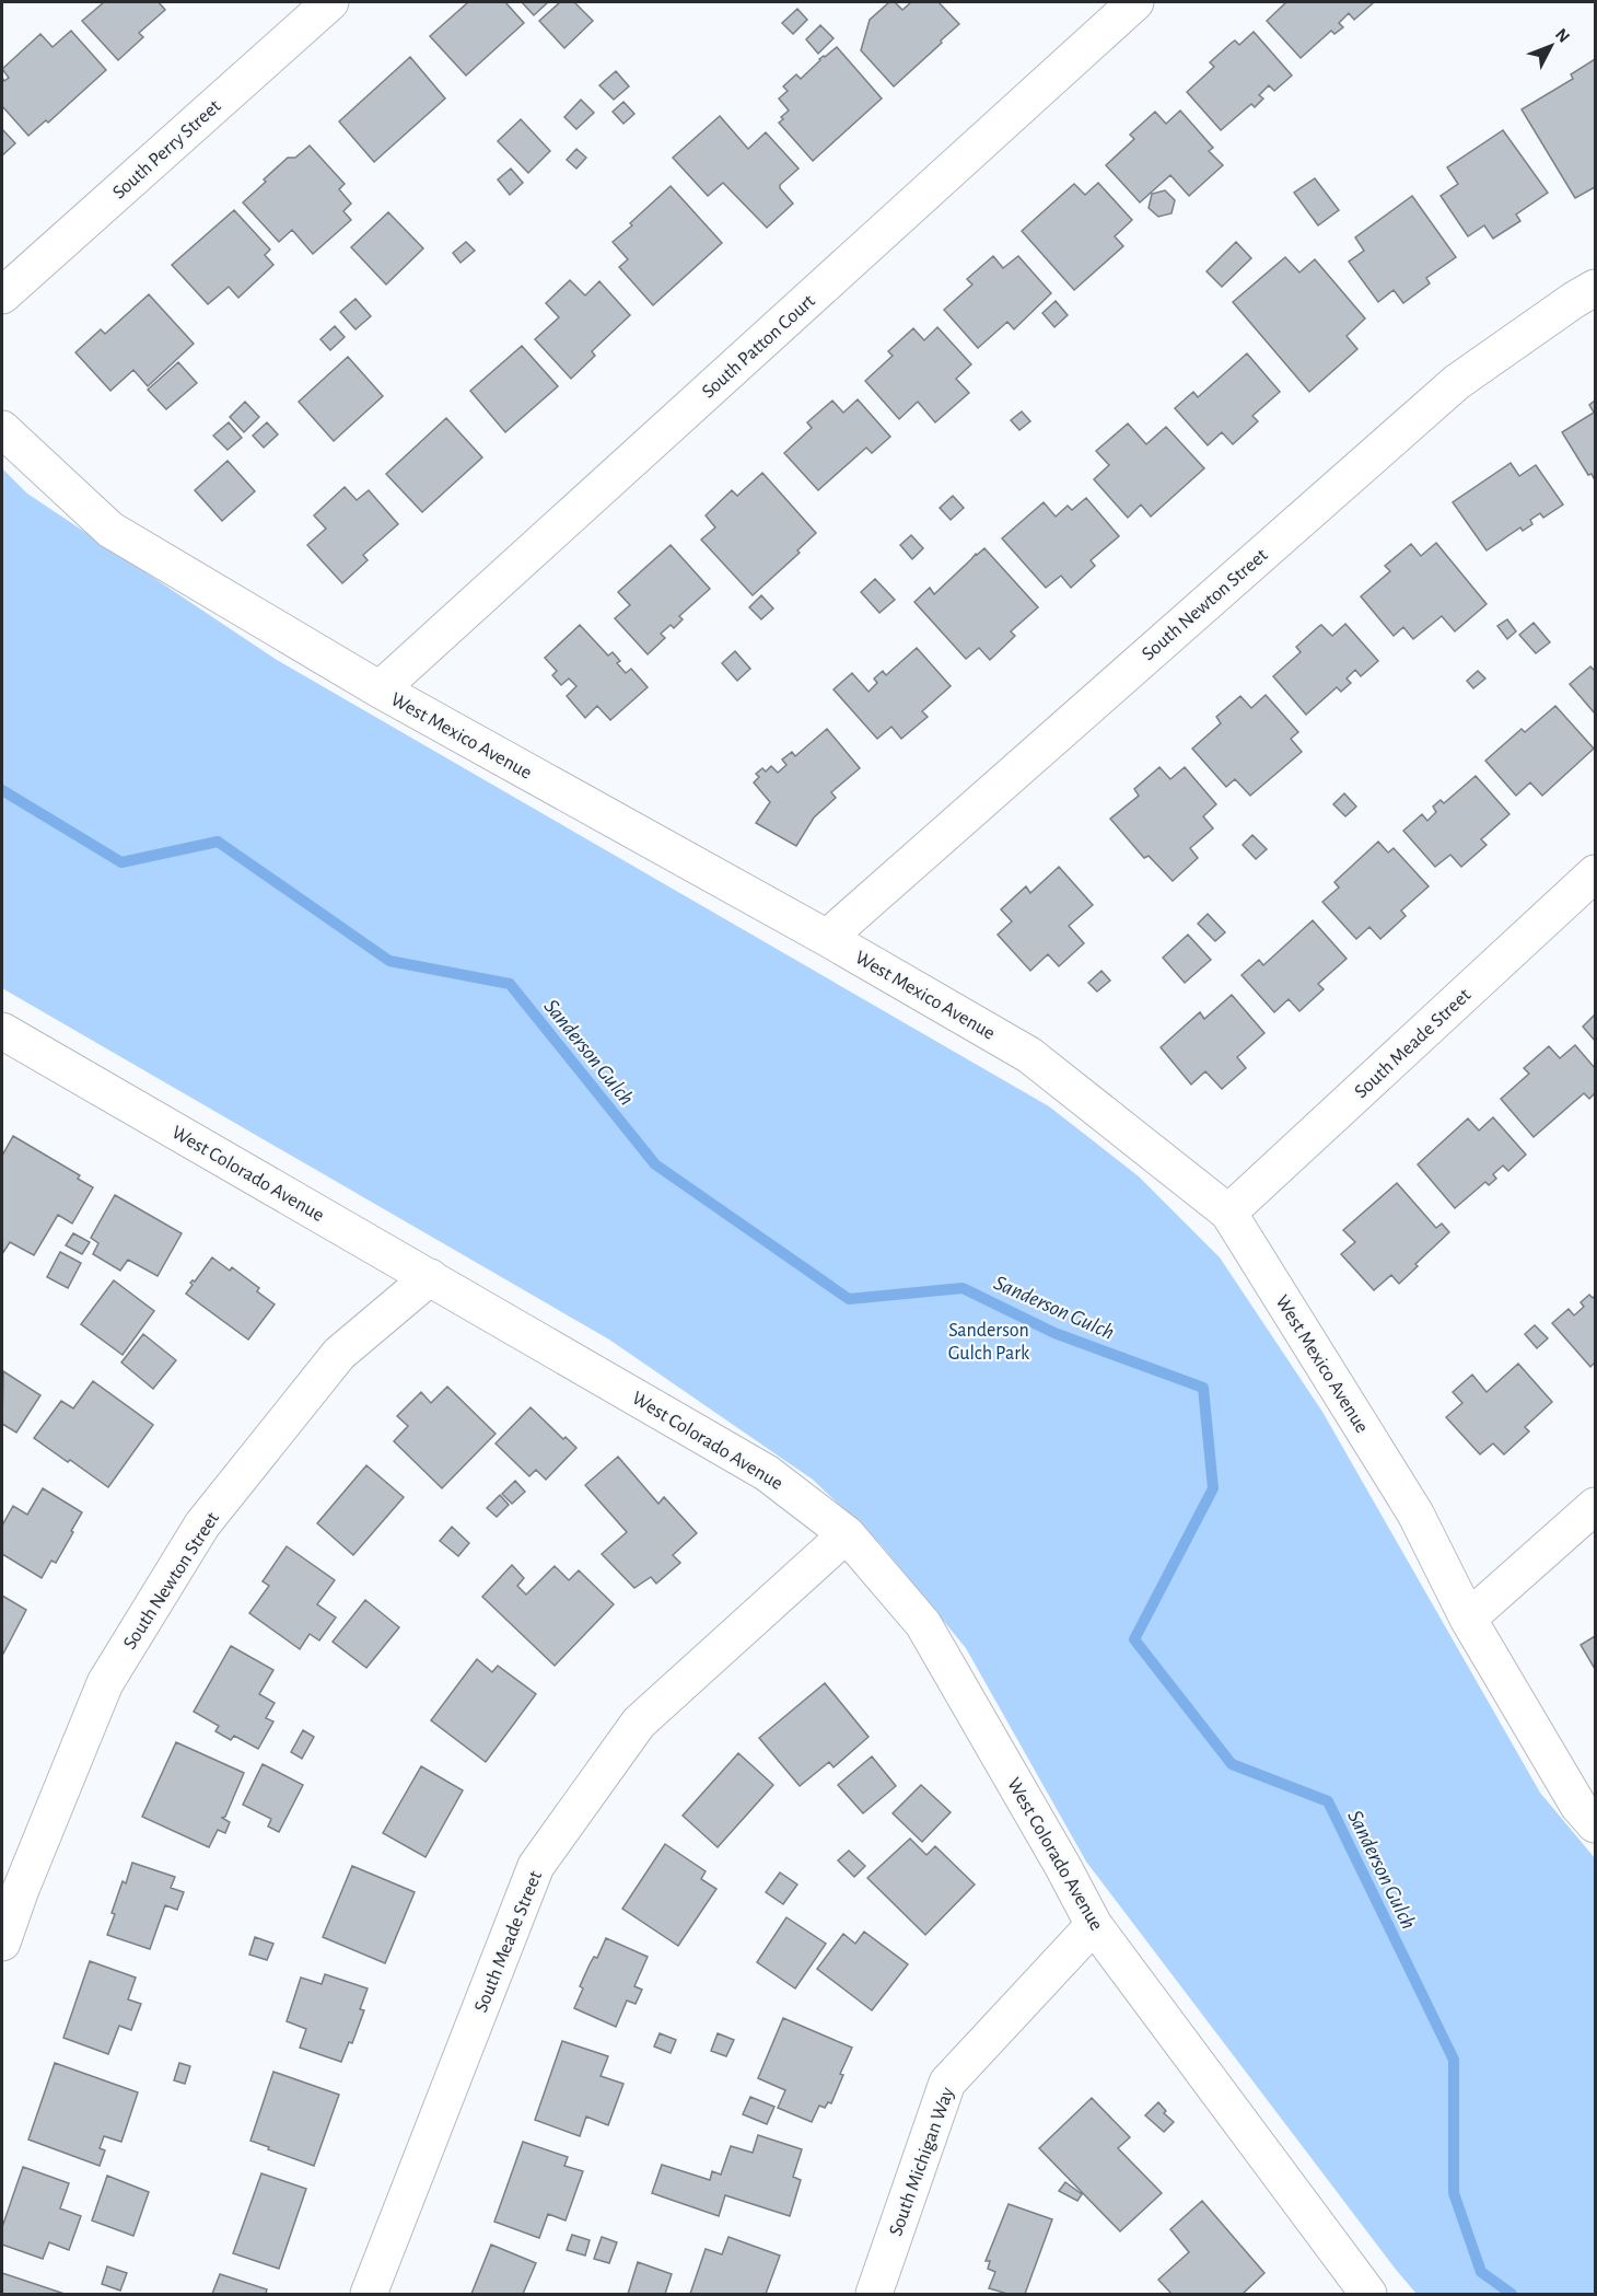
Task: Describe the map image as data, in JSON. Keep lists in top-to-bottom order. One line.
{"streets":{"street":["South Perry Street","South Patton Court","South Newton Street","West Mexico Avenue","South Meade Street","West Colorado Avenue","South Michigan Way"]},"crossings":[["South Patton Court","West Mexico Avenue"],["South Newton Street","West Mexico Avenue"],["South Newton Street","West Colorado Avenue"],["West Mexico Avenue","South Meade Street"],["South Meade Street","West Colorado Avenue"],["West Colorado Avenue","South Michigan Way"]],"water":["Sanderson Gulch"],"parks":["Sanderson Gulch Park"],"north":"top right"}
